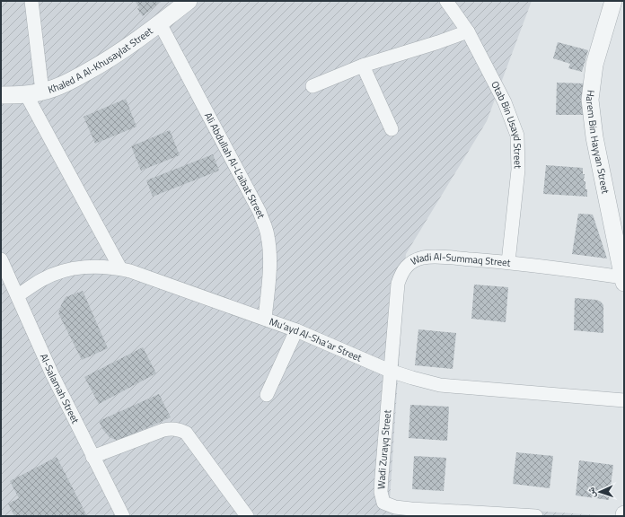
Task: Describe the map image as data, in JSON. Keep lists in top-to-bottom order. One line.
{"streets":{"street":["Khaled A Al-Khusaylat Street","Otab Bin Usayd Street","Harem Bin Hayyan Street","Ali Abdullah Al-L‘aibat Street","Wadi Al-Summaq Street","Mu‘ayd Al-Sha‘ar Street","Al-Salamah Street","Wadi Zurayq Street"]},"crossings":[["Khaled A Al-Khusaylat Street","Ali Abdullah Al-L‘aibat Street"],["Otab Bin Usayd Street","Wadi Al-Summaq Street"],["Harem Bin Hayyan Street","Wadi Al-Summaq Street"],["Ali Abdullah Al-L‘aibat Street","Mu‘ayd Al-Sha‘ar Street"],["Wadi Al-Summaq Street","Mu‘ayd Al-Sha‘ar Street"],["Wadi Al-Summaq Street","Wadi Zurayq Street"],["Mu‘ayd Al-Sha‘ar Street","Al-Salamah Street"],["Mu‘ayd Al-Sha‘ar Street","Wadi Zurayq Street"]],"north":"left"}
